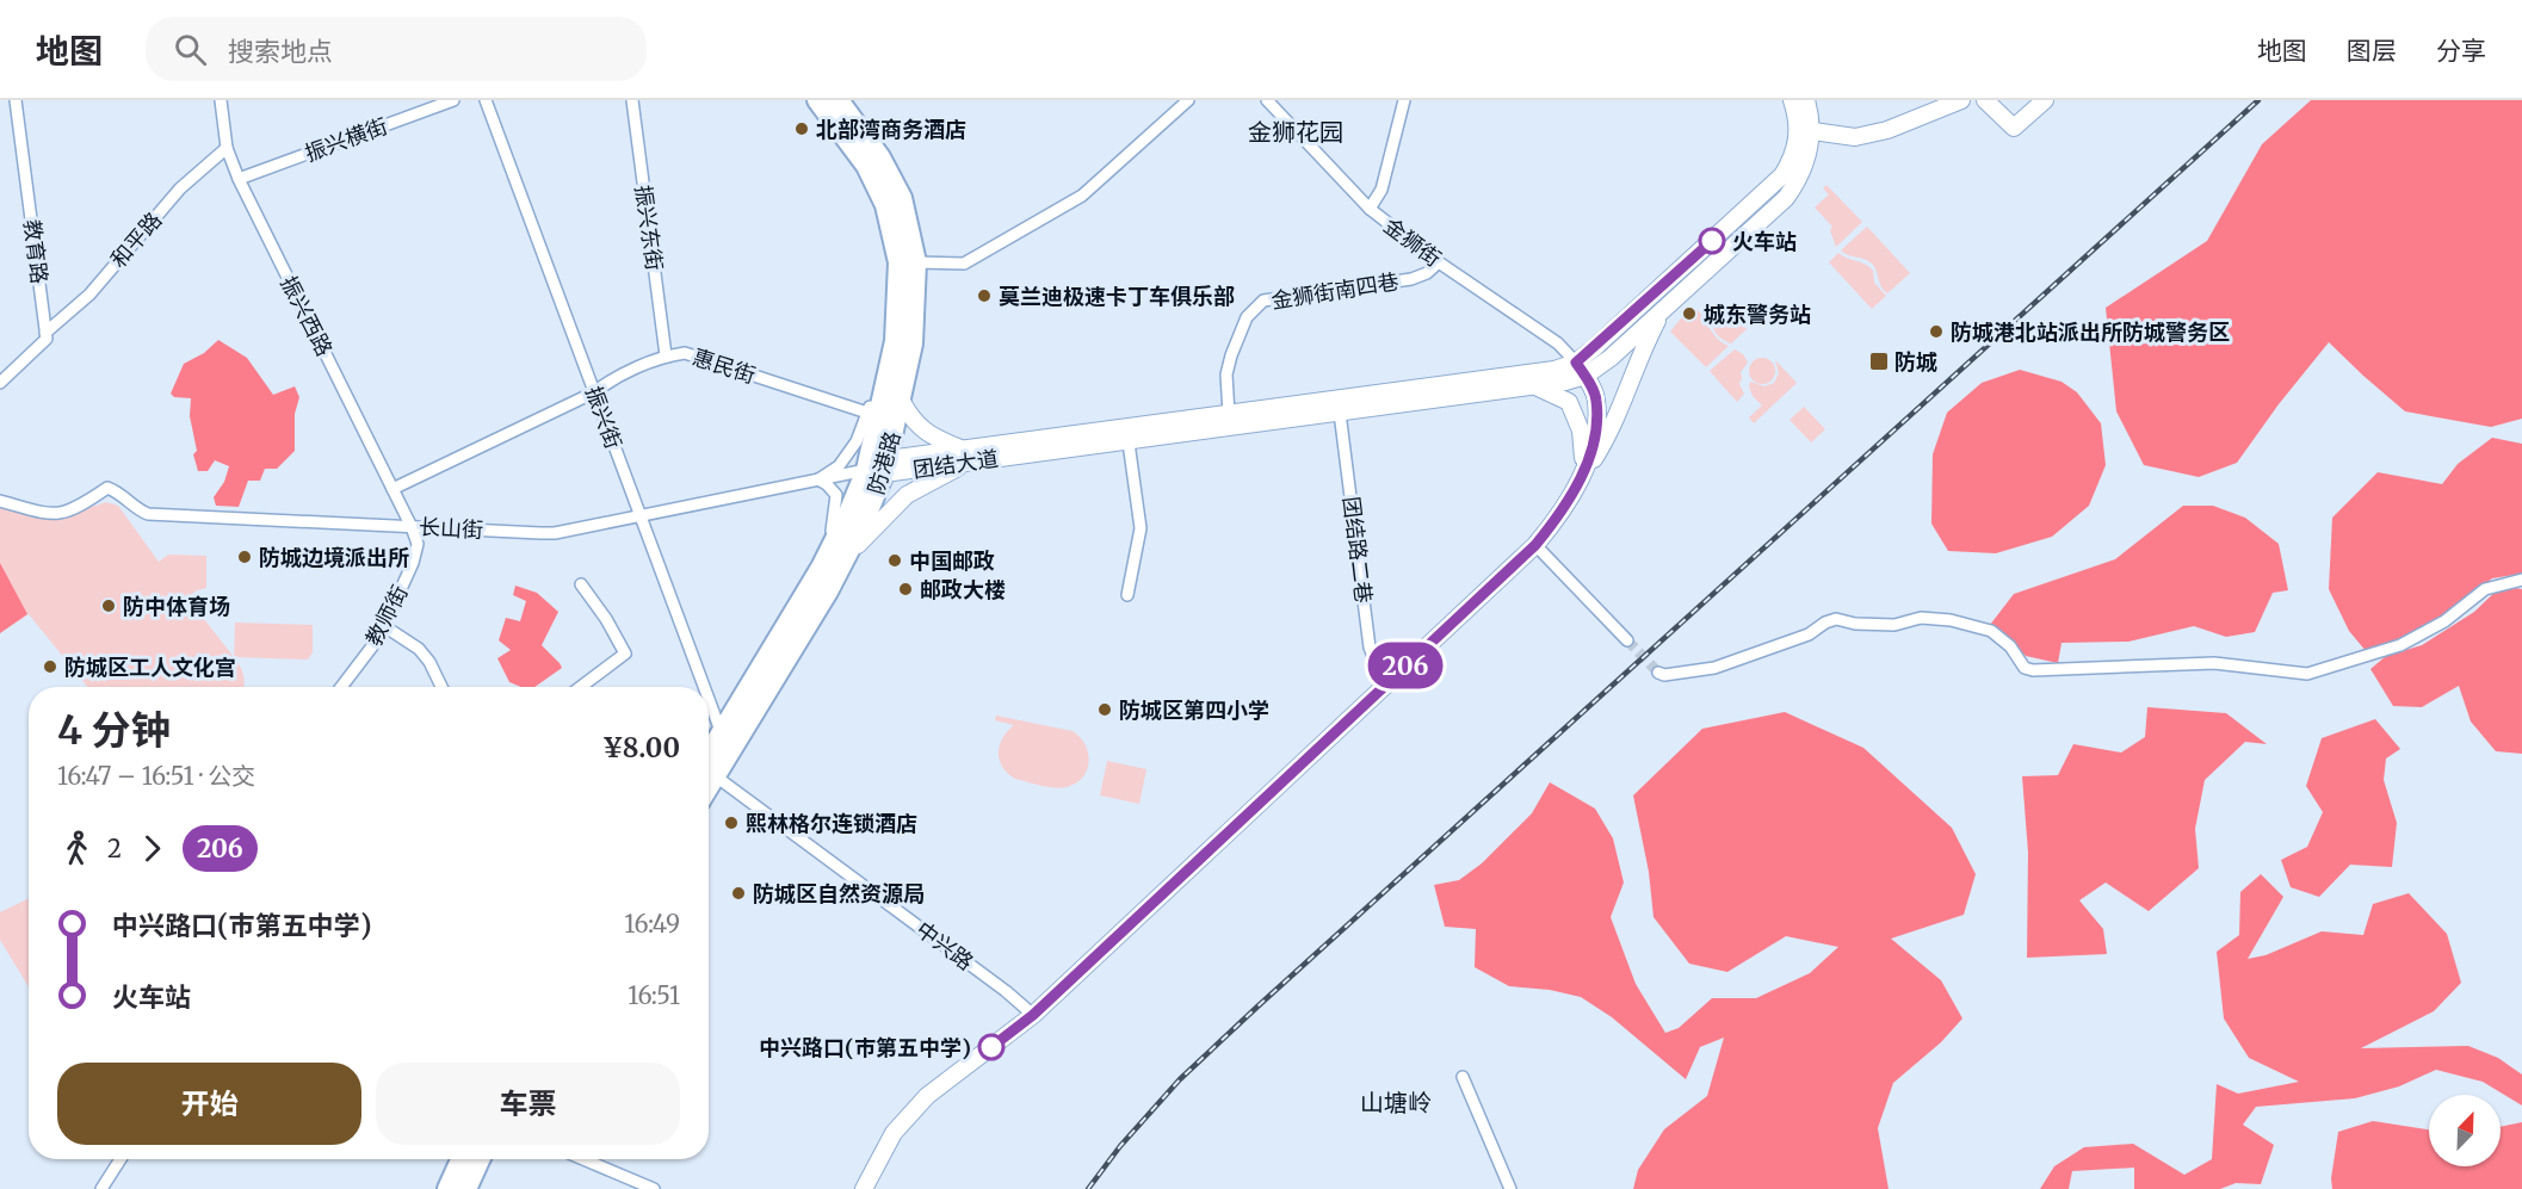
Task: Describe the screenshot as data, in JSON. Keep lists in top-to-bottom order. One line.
{"streets":{"highway":["防港路"],"main road":["团结大道"],"street":["振兴横街","振兴东街","和平路","金狮街","教育路","金狮街南四巷","振兴西路","惠民街","振兴街","长山街","团结路二巷","教师街","中兴路"]},"crossings":[["振兴横街","振兴西路"],["振兴东街","惠民街"],["和平路","教育路"],["和平路","振兴西路"],["金狮街","金狮街南四巷"],["金狮街","团结大道"],["金狮街南四巷","团结大道"],["振兴西路","惠民街"],["振兴西路","长山街"],["振兴西路","教师街"],["惠民街","振兴街"],["振兴街","防港路"],["振兴街","长山街"],["防港路","团结大道"],["防港路","长山街"],["团结大道","长山街"],["团结大道","团结路二巷"],["长山街","教师街"]],"districts":["金狮花园","山塘岭"],"places":{"other":["北部湾商务酒店","火车站","莫兰迪极速卡丁车俱乐部","城东警务站","防城港北站派出所防城警务区","防城边境派出所","中国邮政","邮政大楼","防中体育场","防城区工人文化宫","防城区第四小学","熙林格尔连锁酒店","防城区自然资源局","中兴路口(巿第五中学)"],"transit":["防城"]},"lines":["bus line 206"],"north":"top right","page":{"header":"地图","search":"搜索地点","nav":["地图","图层","分享"],"on_map":"206","heading":["4 分钟","16:47 – 16:51 · 公交","¥8.00"],"legs":["2","206"],"list":[{"name":"中兴路口(巿第五中学)","value":"16:49"},{"name":"火车站","value":"16:51"}],"buttons":["开始","车票"]}}
